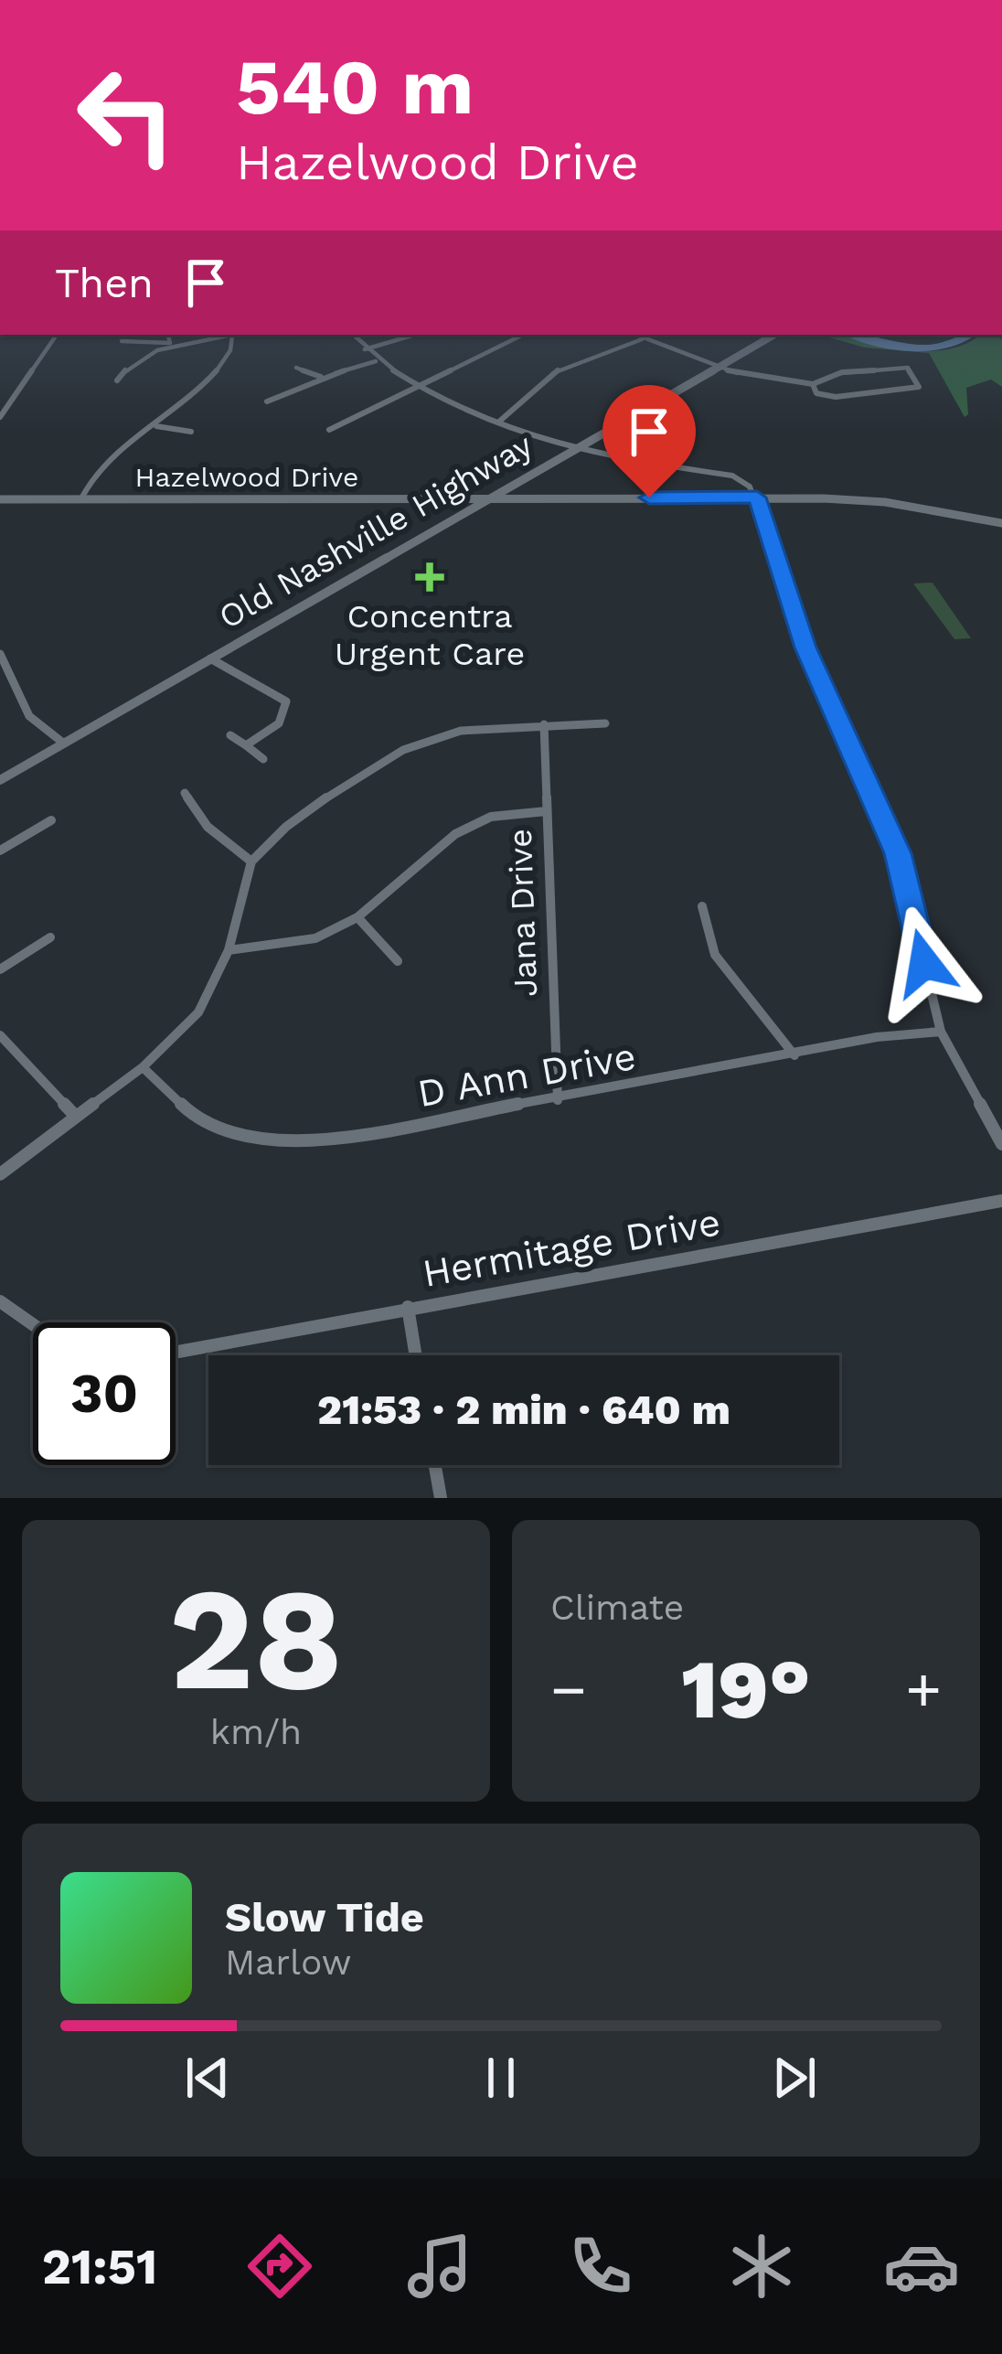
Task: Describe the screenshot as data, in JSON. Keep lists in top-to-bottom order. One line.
{"streets":{"main road":["Hazelwood Drive","Old Nashville Highway"],"street":["Jana Drive","D Ann Drive","Hermitage Drive"]},"crossings":[["Hazelwood Drive","Old Nashville Highway"],["Jana Drive","D Ann Drive"]],"places":{"health":["Concentra Urgent Care"]},"page":{"turn":["540 m","Hazelwood Drive"],"then":"Then","limit":"30","trip":"21:53 · 2 min · 640 m","tile":[["28","km/h"],"Climate"],"heat":["−","19°","+"],"song":["Slow Tide","Marlow"],"tabs":"21:51"}}
